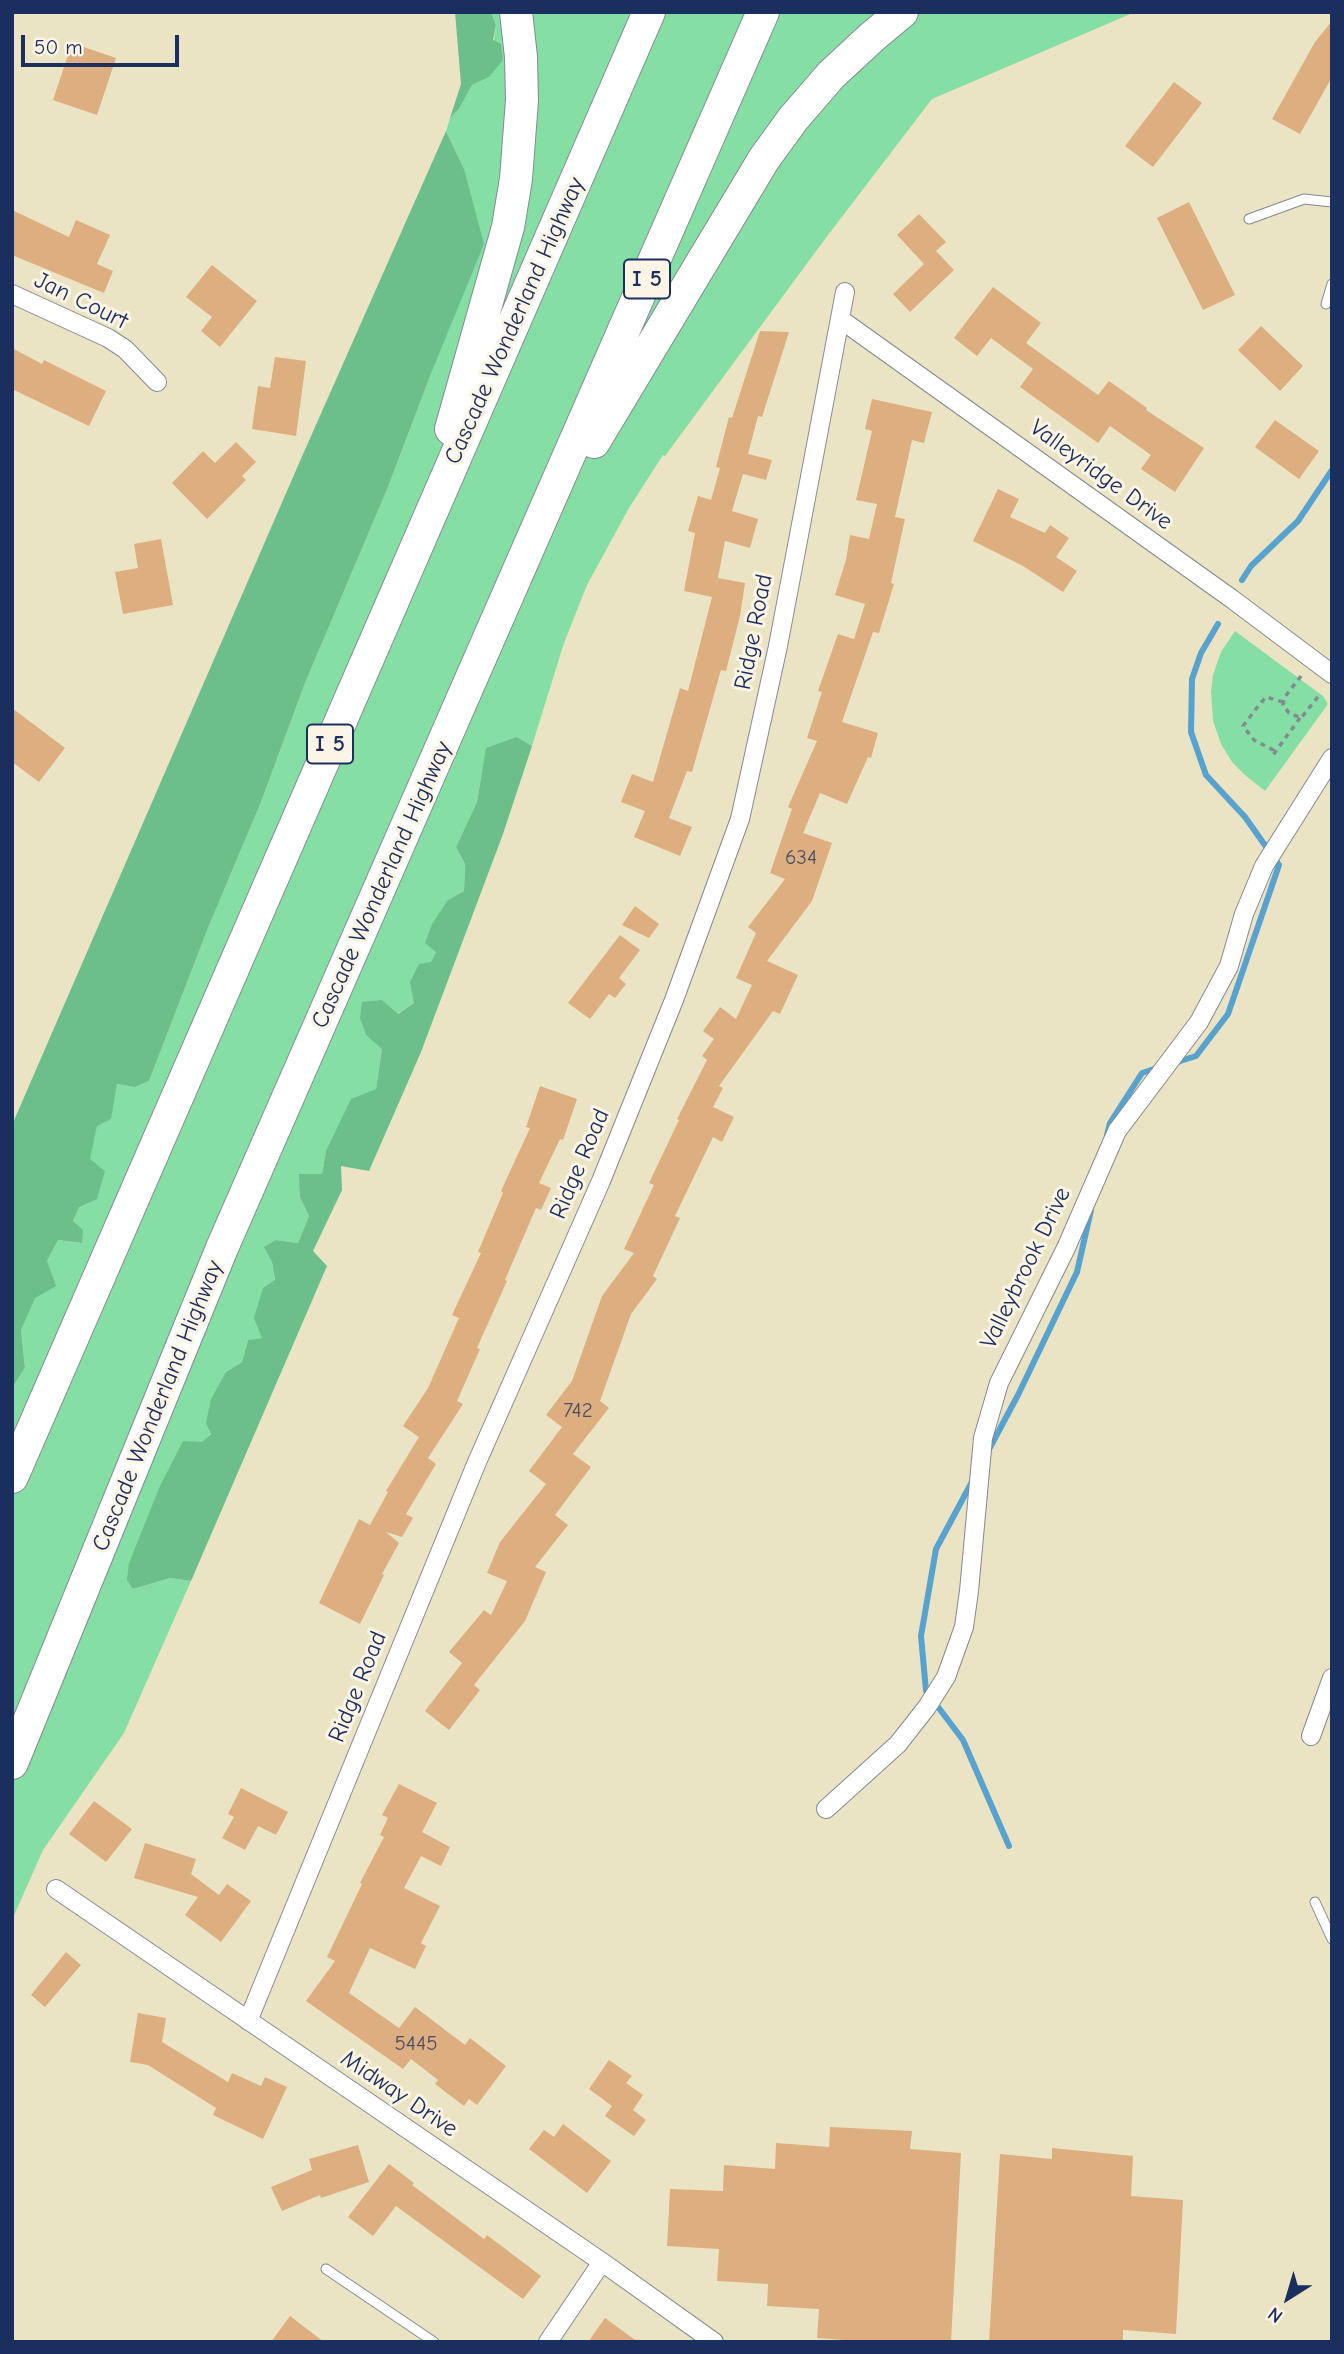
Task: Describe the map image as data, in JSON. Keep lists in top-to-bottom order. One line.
{"streets":{"highway":["I 5","Cascade Wonderland Highway"],"street":["Jan Court","Valleyridge Drive","Ridge Road","Valleybrook Drive","Midway Drive"]},"crossings":[["Valleyridge Drive","Ridge Road"],["Ridge Road","Midway Drive"]],"house_numbers":["634","742","5445"],"scale_bar":"50 m","north":"bottom left"}
